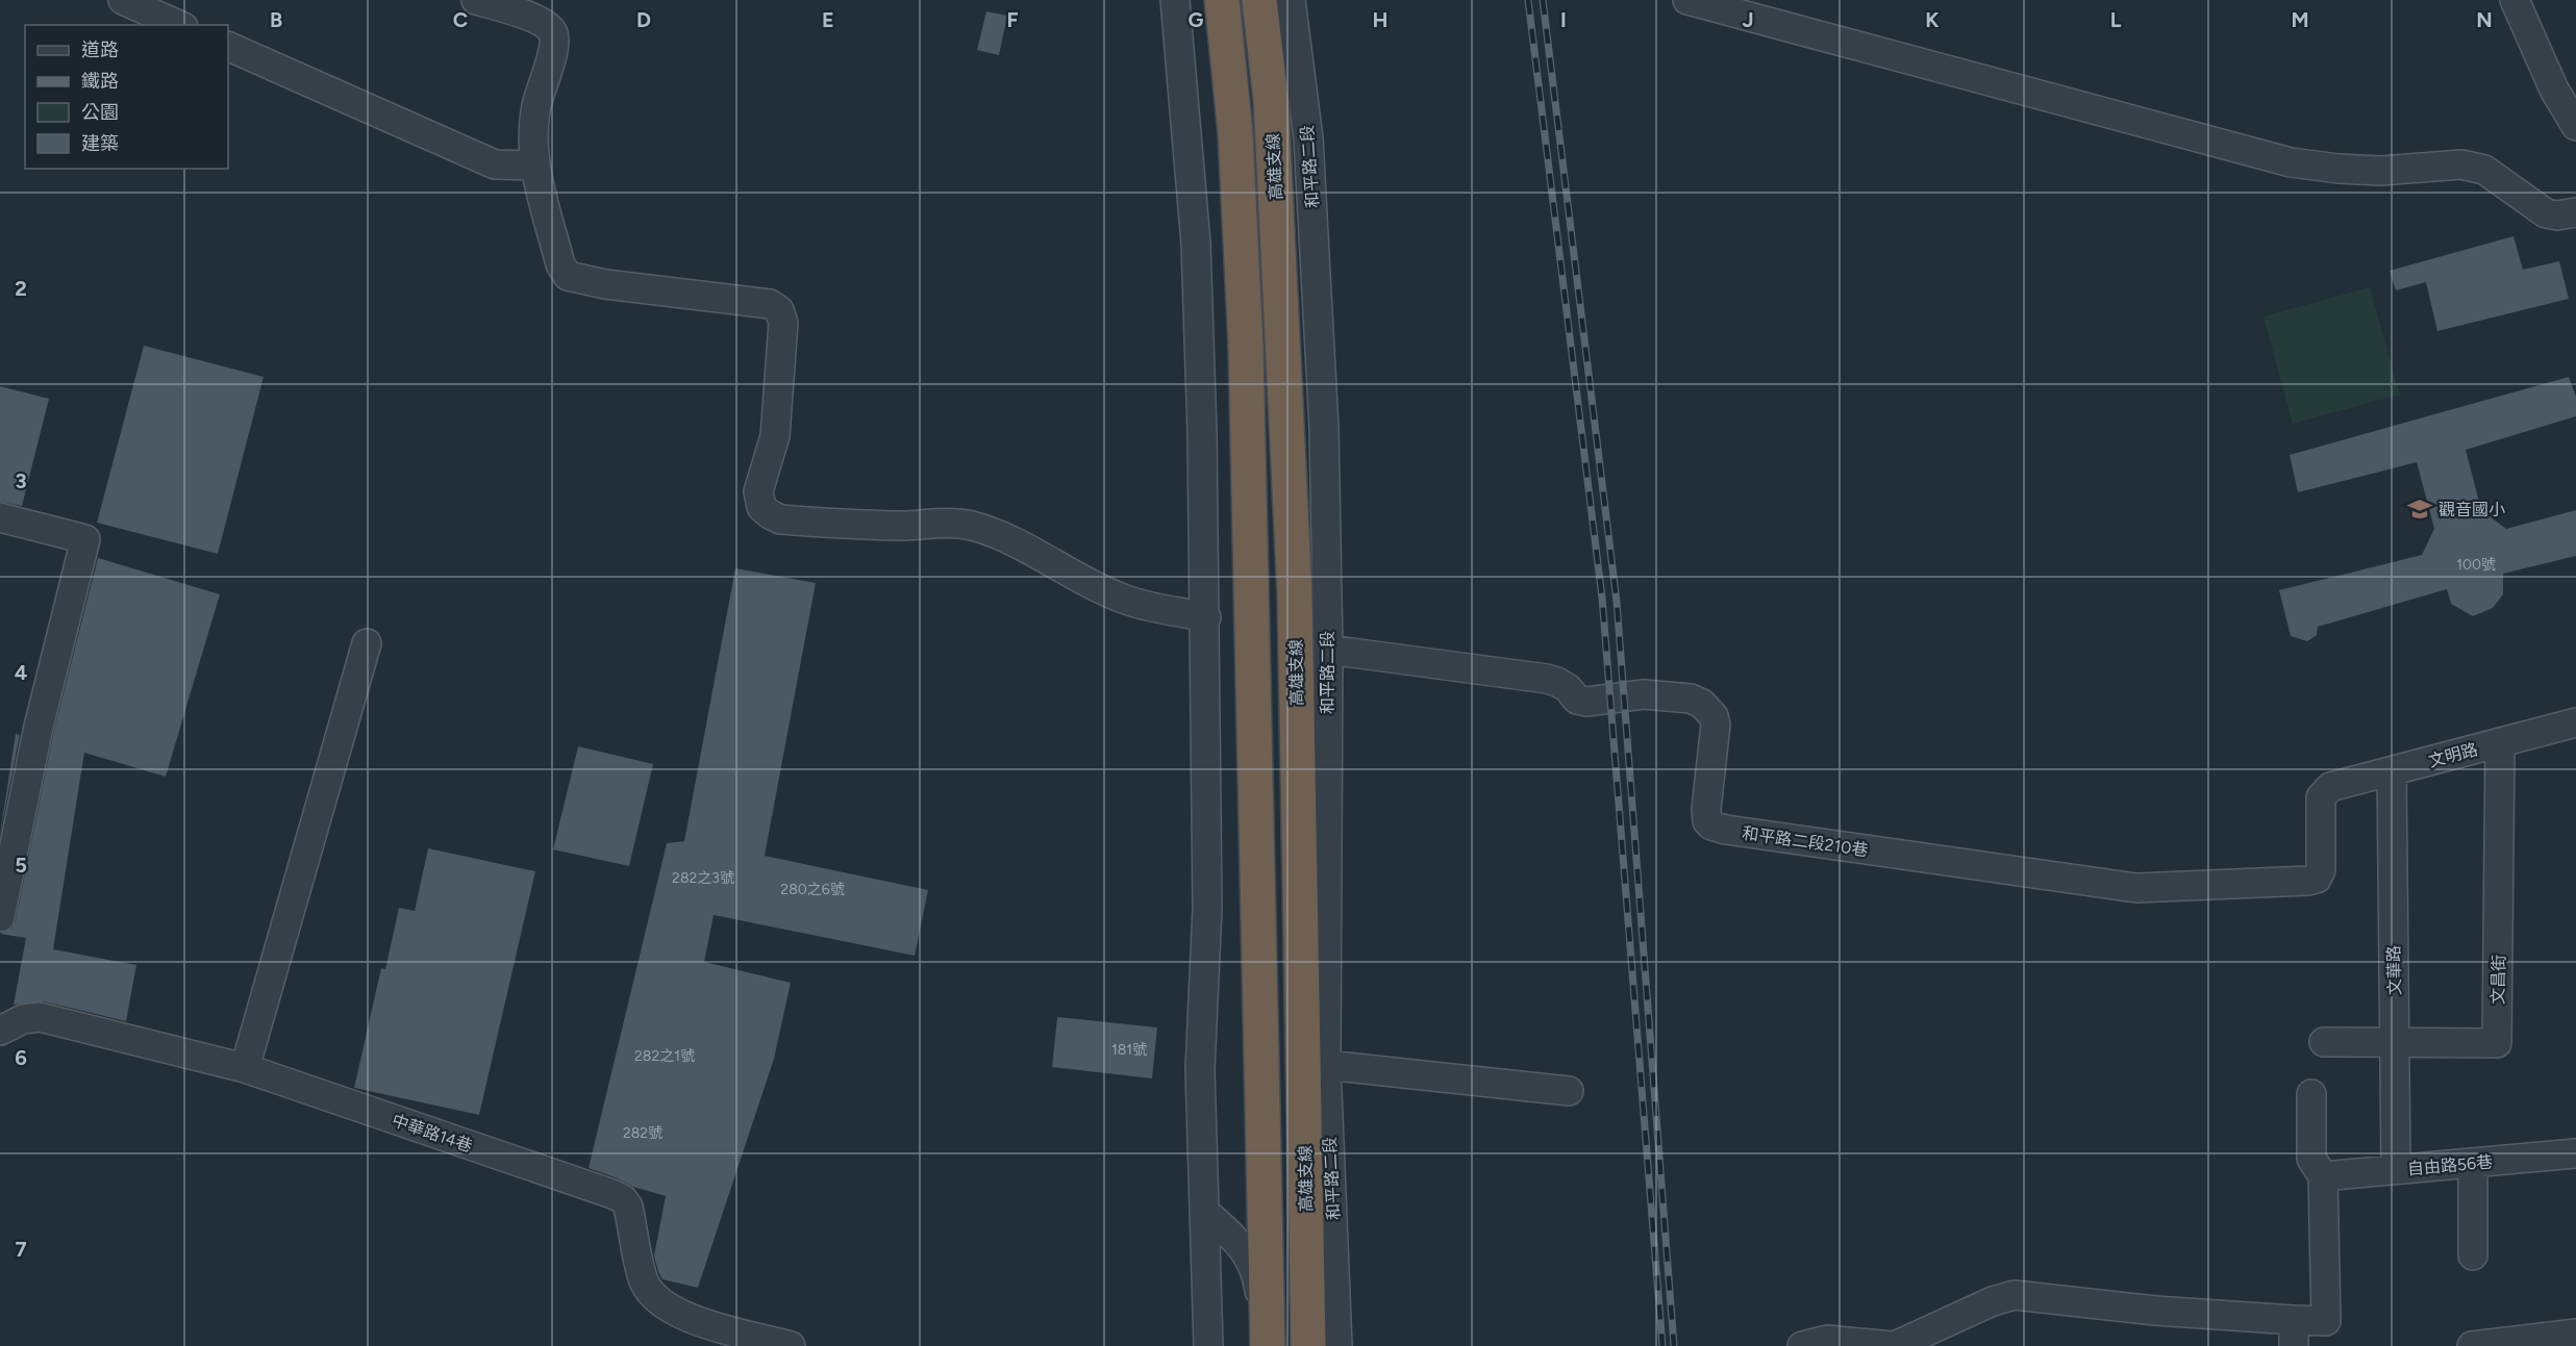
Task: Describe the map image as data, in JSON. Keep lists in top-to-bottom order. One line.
{"streets":{"highway":["高雄支線"],"street":["和平路二段","文明路","和平路二段210巷","文華路","文昌街","中華路14巷","自由路56巷"]},"crossings":[["和平路二段","和平路二段210巷"],["文明路","和平路二段210巷"],["文明路","文華路"],["文明路","文昌街"],["文華路","文昌街"],["文華路","自由路56巷"]],"places":{"school or university":["觀音國小"]},"house_numbers":["100號","282之3號","280之6號","181號","282之1號","282號"],"legend":["道路","鐵路","公園","建築"],"grid":{"columns":["B","C","D","E","F","G","H","I","J","K","L","M","N"],"rows":["2","3","4","5","6","7"]}}
